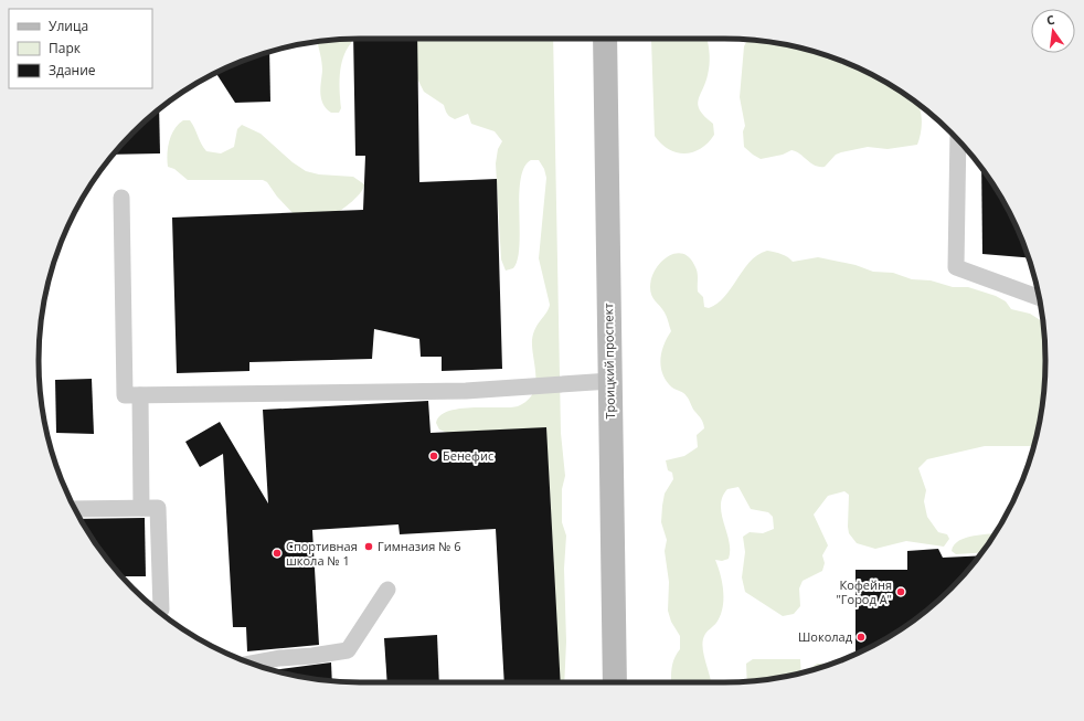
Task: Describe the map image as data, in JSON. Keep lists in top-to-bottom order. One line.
{"streets":{"main road":["Троицкий проспект"]},"places":["Бенефис","Гимназия № 6","Спортивная школа № 1","Кофейня \"Город А\"","Шоколад"],"legend":["Улица","Парк","Здание"],"north":"top"}
